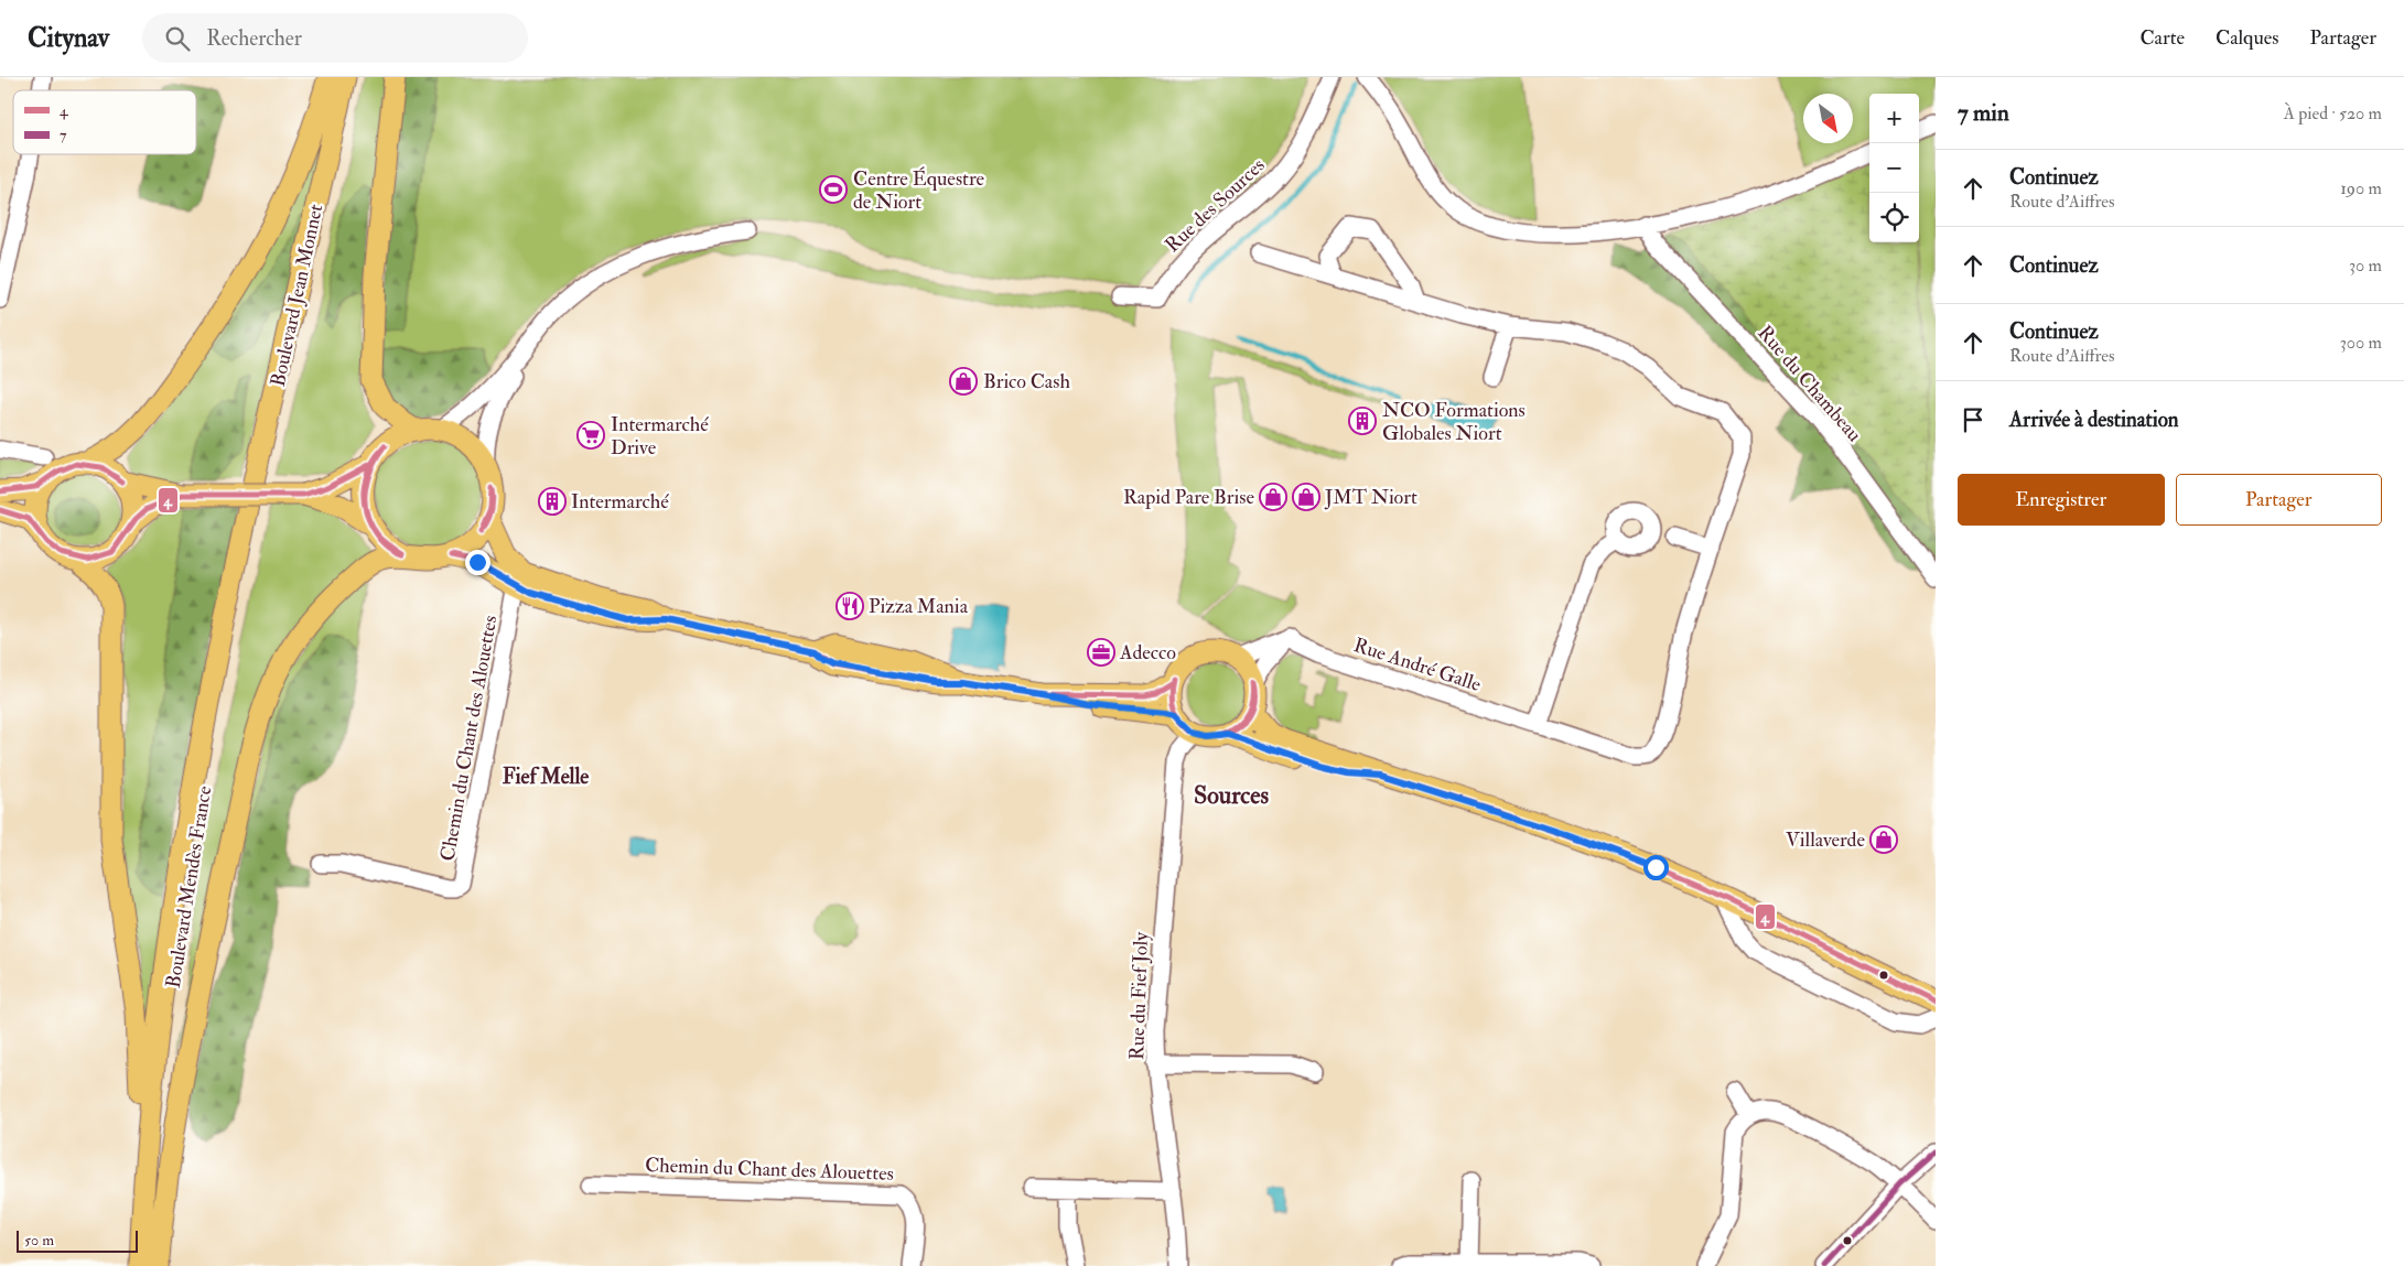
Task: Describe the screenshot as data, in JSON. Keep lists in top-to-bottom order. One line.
{"streets":{"main road":["Boulevard Jean Monnet","Boulevard Mendès France"],"street":["Rue des Sources","Rue du Chambeau","Rue André Galle","Chemin du Chant des Alouettes","Rue du Fief Joly"]},"crossings":[["Boulevard Jean Monnet","Boulevard Mendès France"]],"districts":["Fief Melle","Sources"],"places":{"sports":["Centre Équestre de Niort"],"shop":["Brico Cash","Rapid Pare Brise","JMT Niort","Villaverde"],"building":["NCO Formations Globales Niort","Intermarché"],"supermarket":["Intermarché Drive"],"restaurant":["Pizza Mania"],"office":["Adecco"]},"lines":["transit line 4","transit line 7"],"legend":["4","7"],"scale_bar":"50 m","north":"bottom right","page":{"header":"Citynav","search":"Rechercher","nav":["Carte","Calques","Partager"],"heading":["7 min","À pied · 520 m"],"map_buttons":["+","−"],"list":[["Continuez","Route d'Aiffres","190 m"],["Continuez","30 m"],["Continuez","Route d'Aiffres","300 m"],"Arrivée à destination"],"buttons":["Enregistrer","Partager"],"scale":"50 m"}}
